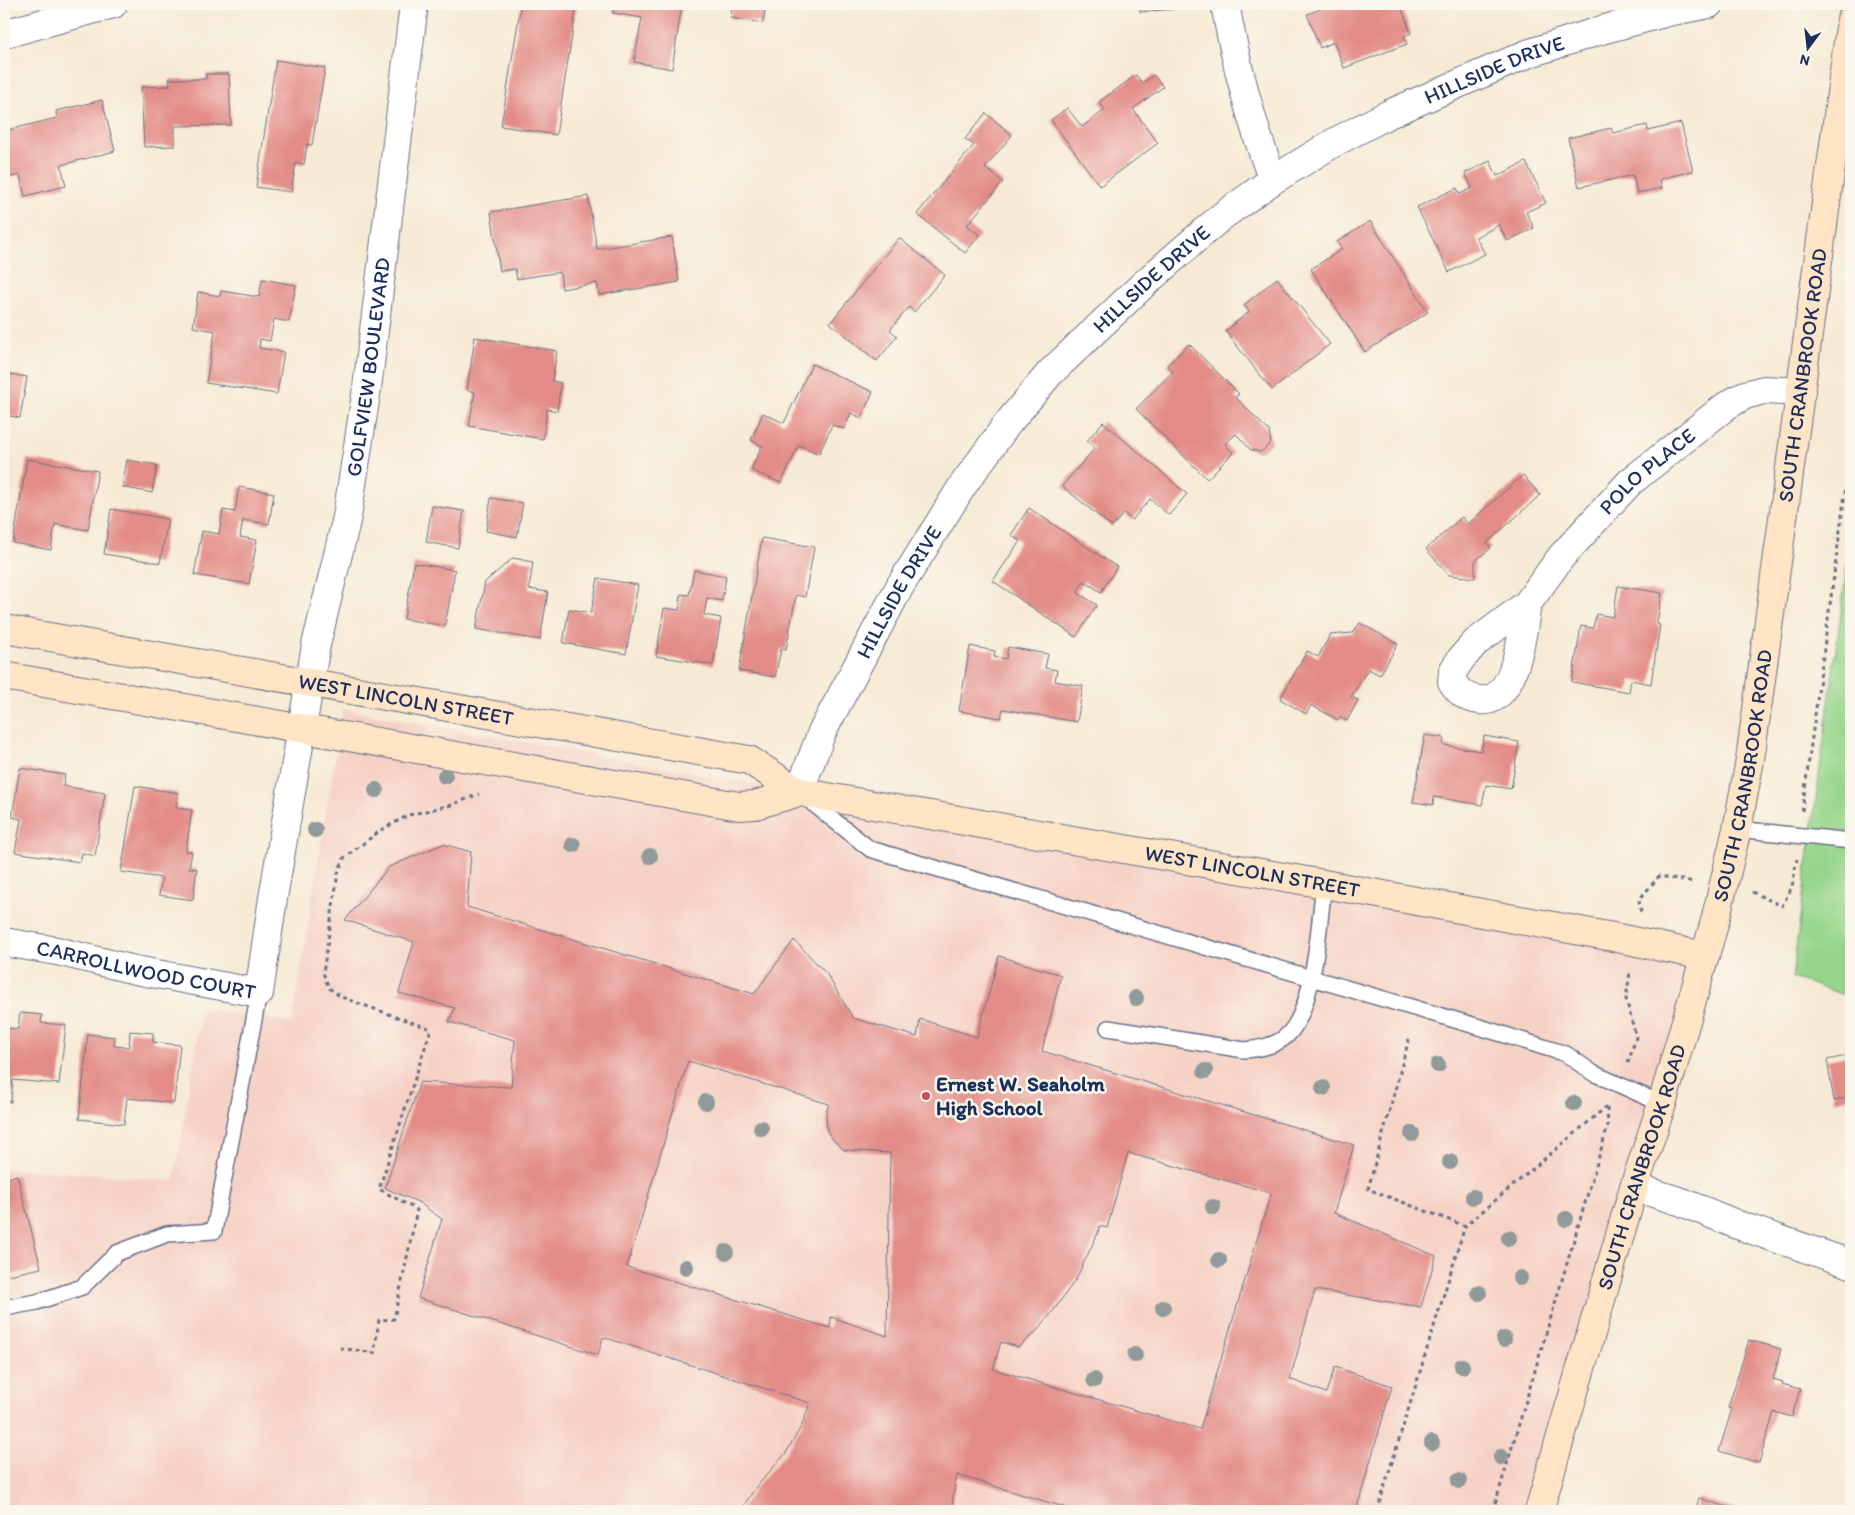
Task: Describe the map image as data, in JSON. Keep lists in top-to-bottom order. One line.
{"streets":{"street":["HILLSIDE DRIVE","GOLFVIEW BOULEVARD","SOUTH CRANBROOK ROAD","POLO PLACE","WEST LINCOLN STREET","CARROLLWOOD COURT"]},"crossings":[["HILLSIDE DRIVE","WEST LINCOLN STREET"],["GOLFVIEW BOULEVARD","WEST LINCOLN STREET"],["GOLFVIEW BOULEVARD","CARROLLWOOD COURT"],["SOUTH CRANBROOK ROAD","POLO PLACE"],["SOUTH CRANBROOK ROAD","WEST LINCOLN STREET"],["WEST LINCOLN STREET","CARROLLWOOD COURT"]],"places":["Ernest W. Seaholm High School"],"north":"bottom"}
